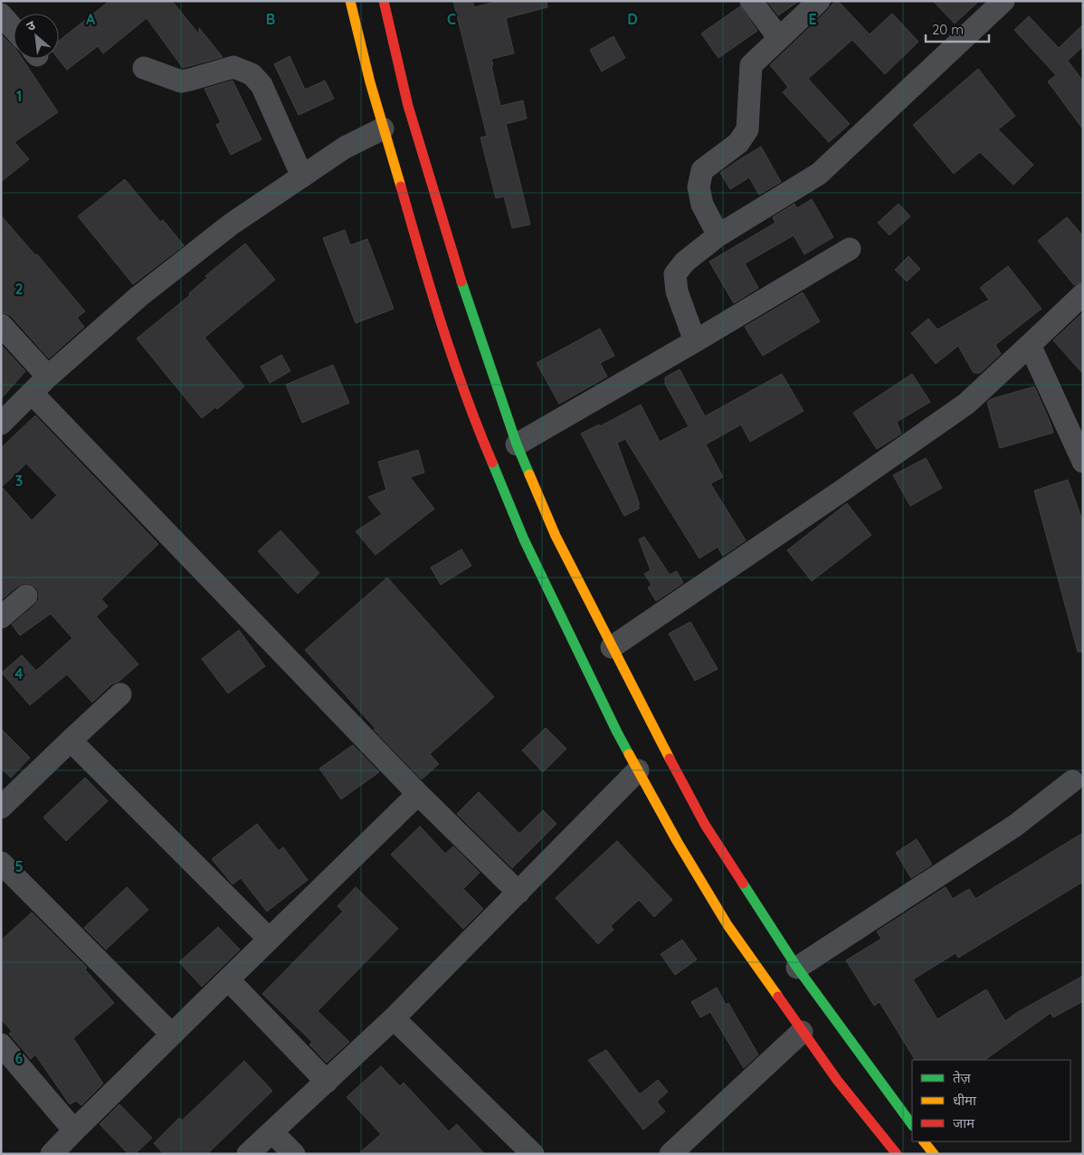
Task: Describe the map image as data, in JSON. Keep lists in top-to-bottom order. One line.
{"legend":["तेज़","धीमा","जाम"],"scale_bar":"20 m","north":"top left","grid":{"columns":["A","B","C","D","E"],"rows":["1","2","3","4","5","6"]}}
